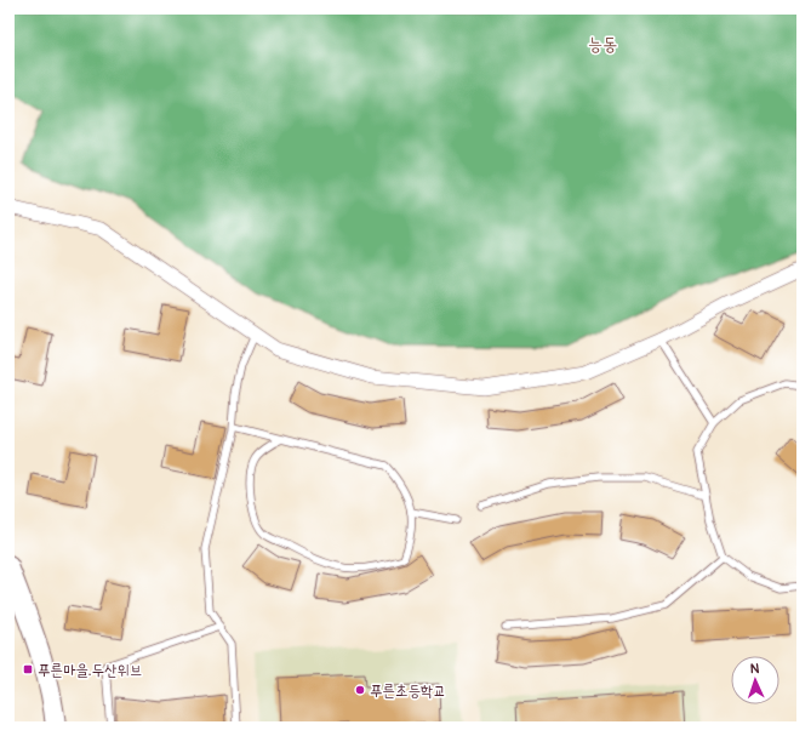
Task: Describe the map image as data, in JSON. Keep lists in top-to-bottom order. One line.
{"districts":["능동"],"places":{"transit":["푸른마을.두산위브"],"other":["푸른초등학교"]},"north":"top"}
